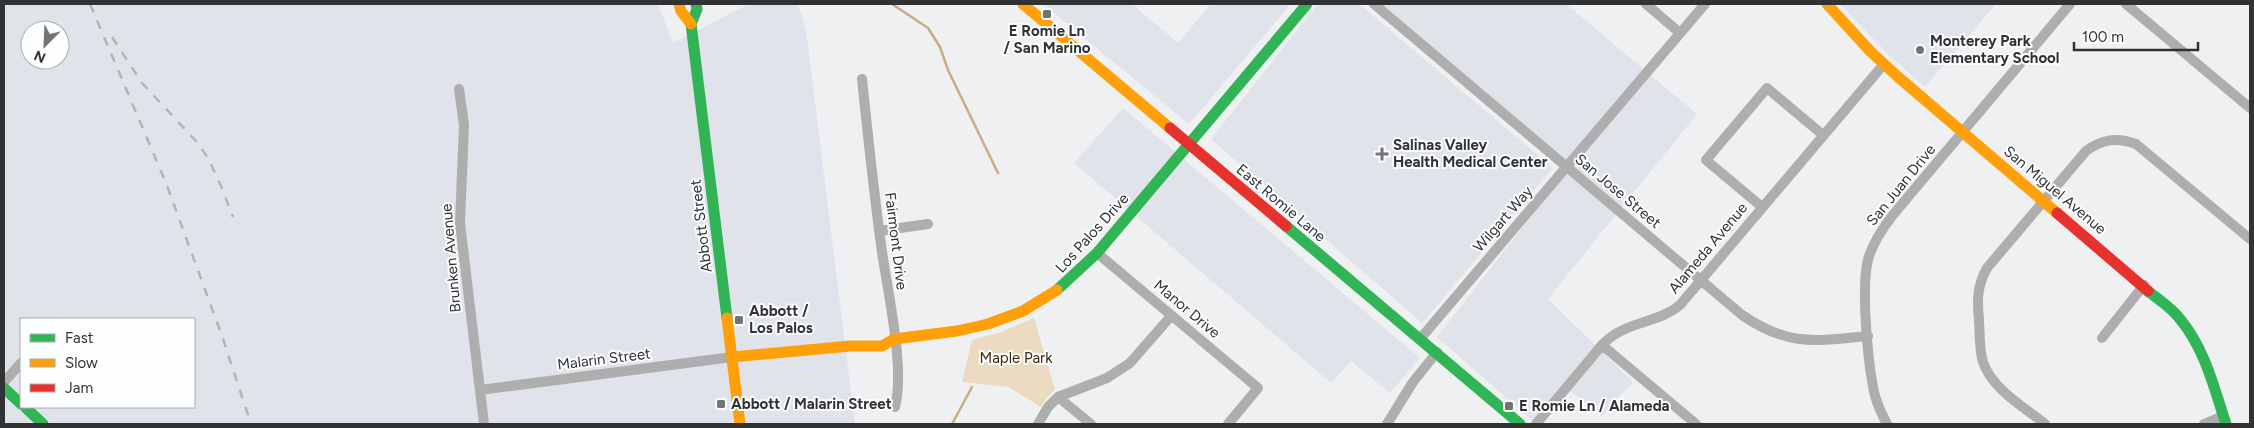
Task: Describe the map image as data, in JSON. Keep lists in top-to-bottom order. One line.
{"streets":{"street":["San Juan Drive","San Miguel Avenue","San Jose Street","East Romie Lane","Wilgart Way","Abbott Street","Los Palos Drive","Fairmont Drive","Alameda Avenue","Brunken Avenue","Manor Drive","Malarin Street"]},"crossings":[["San Juan Drive","San Miguel Avenue"],["San Juan Drive","San Jose Street"],["San Miguel Avenue","Alameda Avenue"],["San Jose Street","Wilgart Way"],["San Jose Street","Alameda Avenue"],["East Romie Lane","Wilgart Way"],["East Romie Lane","Los Palos Drive"],["Abbott Street","Los Palos Drive"],["Abbott Street","Malarin Street"],["Los Palos Drive","Fairmont Drive"],["Los Palos Drive","Manor Drive"],["Los Palos Drive","Malarin Street"],["Brunken Avenue","Malarin Street"]],"parks":["Maple Park"],"places":{"transit":["E Romie Ln / San Marino","Abbott / Los Palos","Abbott / Malarin Street","E Romie Ln / Alameda"],"other":["Monterey Park Elementary School"],"health":["Salinas Valley Health Medical Center"]},"legend":["Fast","Slow","Jam"],"scale_bar":"100 m","north":"bottom left"}
